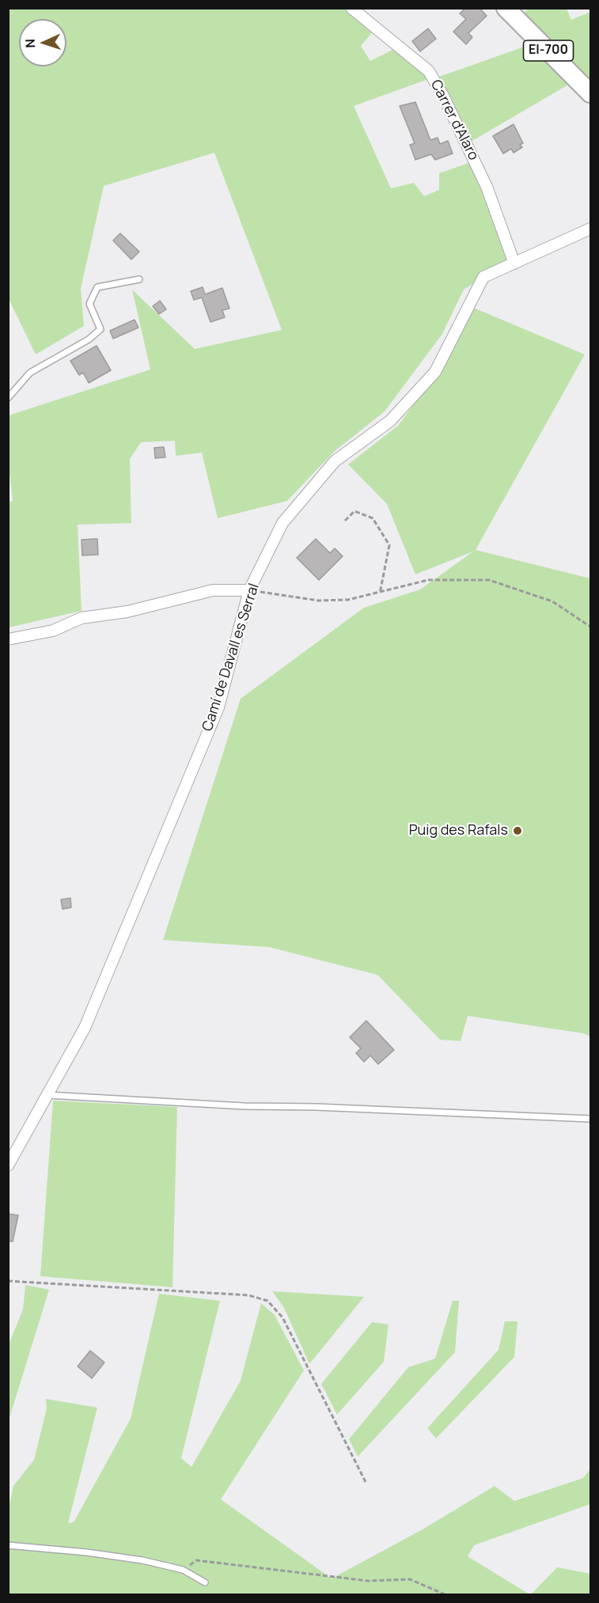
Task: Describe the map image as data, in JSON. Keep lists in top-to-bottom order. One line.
{"streets":{"main road":["EI-700"],"street":["Carrer d'Alaro","Camí de Davall es Serral"]},"crossings":[["Carrer d'Alaro","Camí de Davall es Serral"]],"places":["Puig des Rafals"],"north":"left"}
